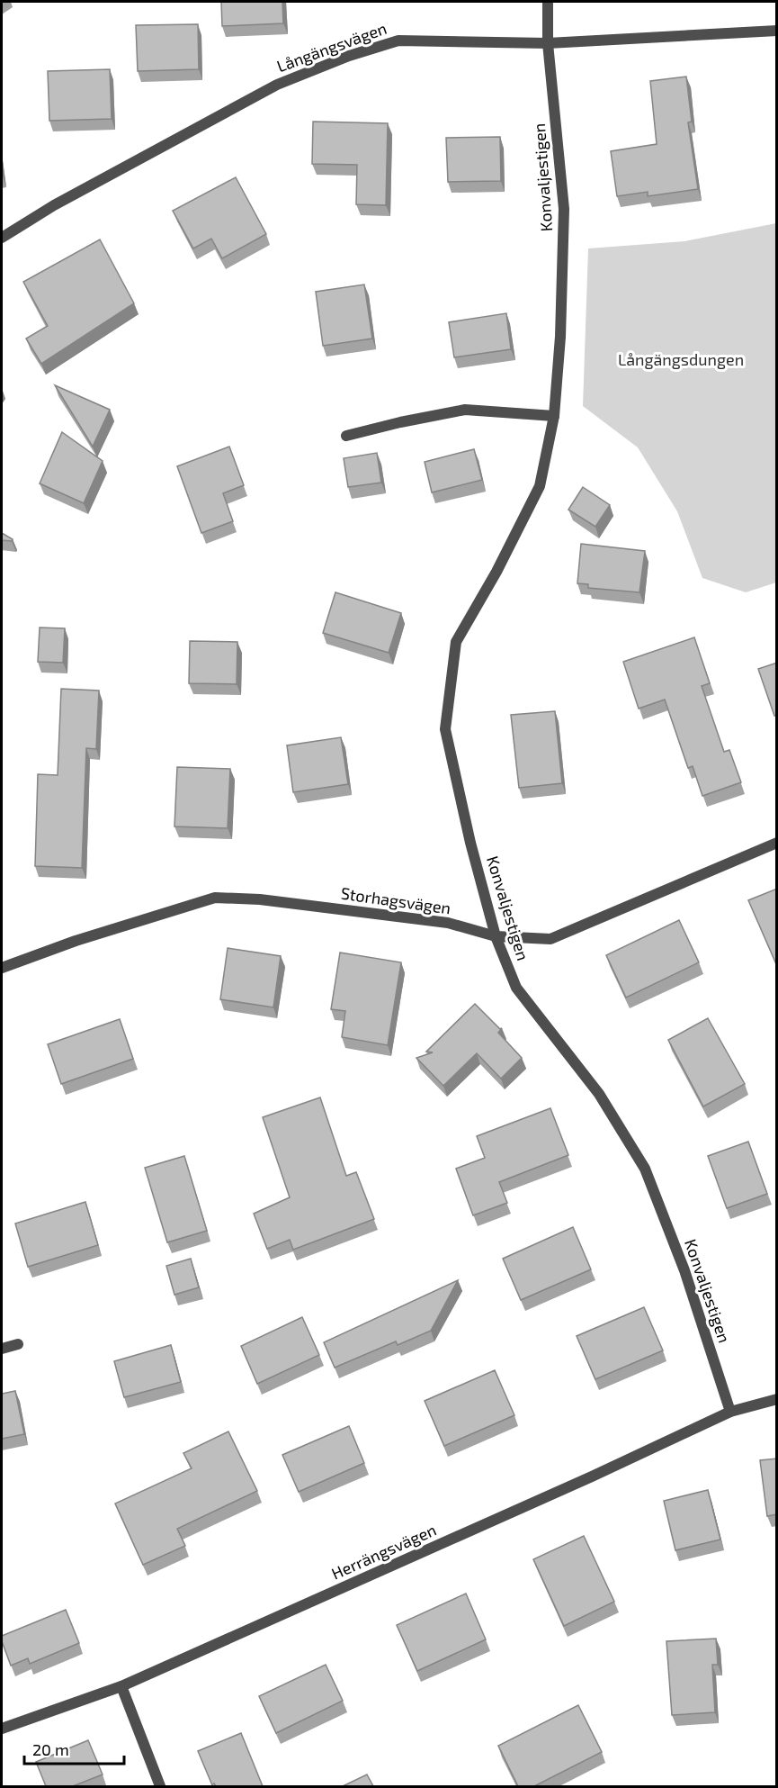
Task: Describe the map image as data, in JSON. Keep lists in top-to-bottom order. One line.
{"streets":{"street":["Långängsvägen","Konvaljestigen","Storhagsvägen","Herrängsvägen"]},"crossings":[["Långängsvägen","Konvaljestigen"],["Konvaljestigen","Storhagsvägen"],["Konvaljestigen","Herrängsvägen"]],"parks":["Långängsdungen"],"scale_bar":"20 m"}
